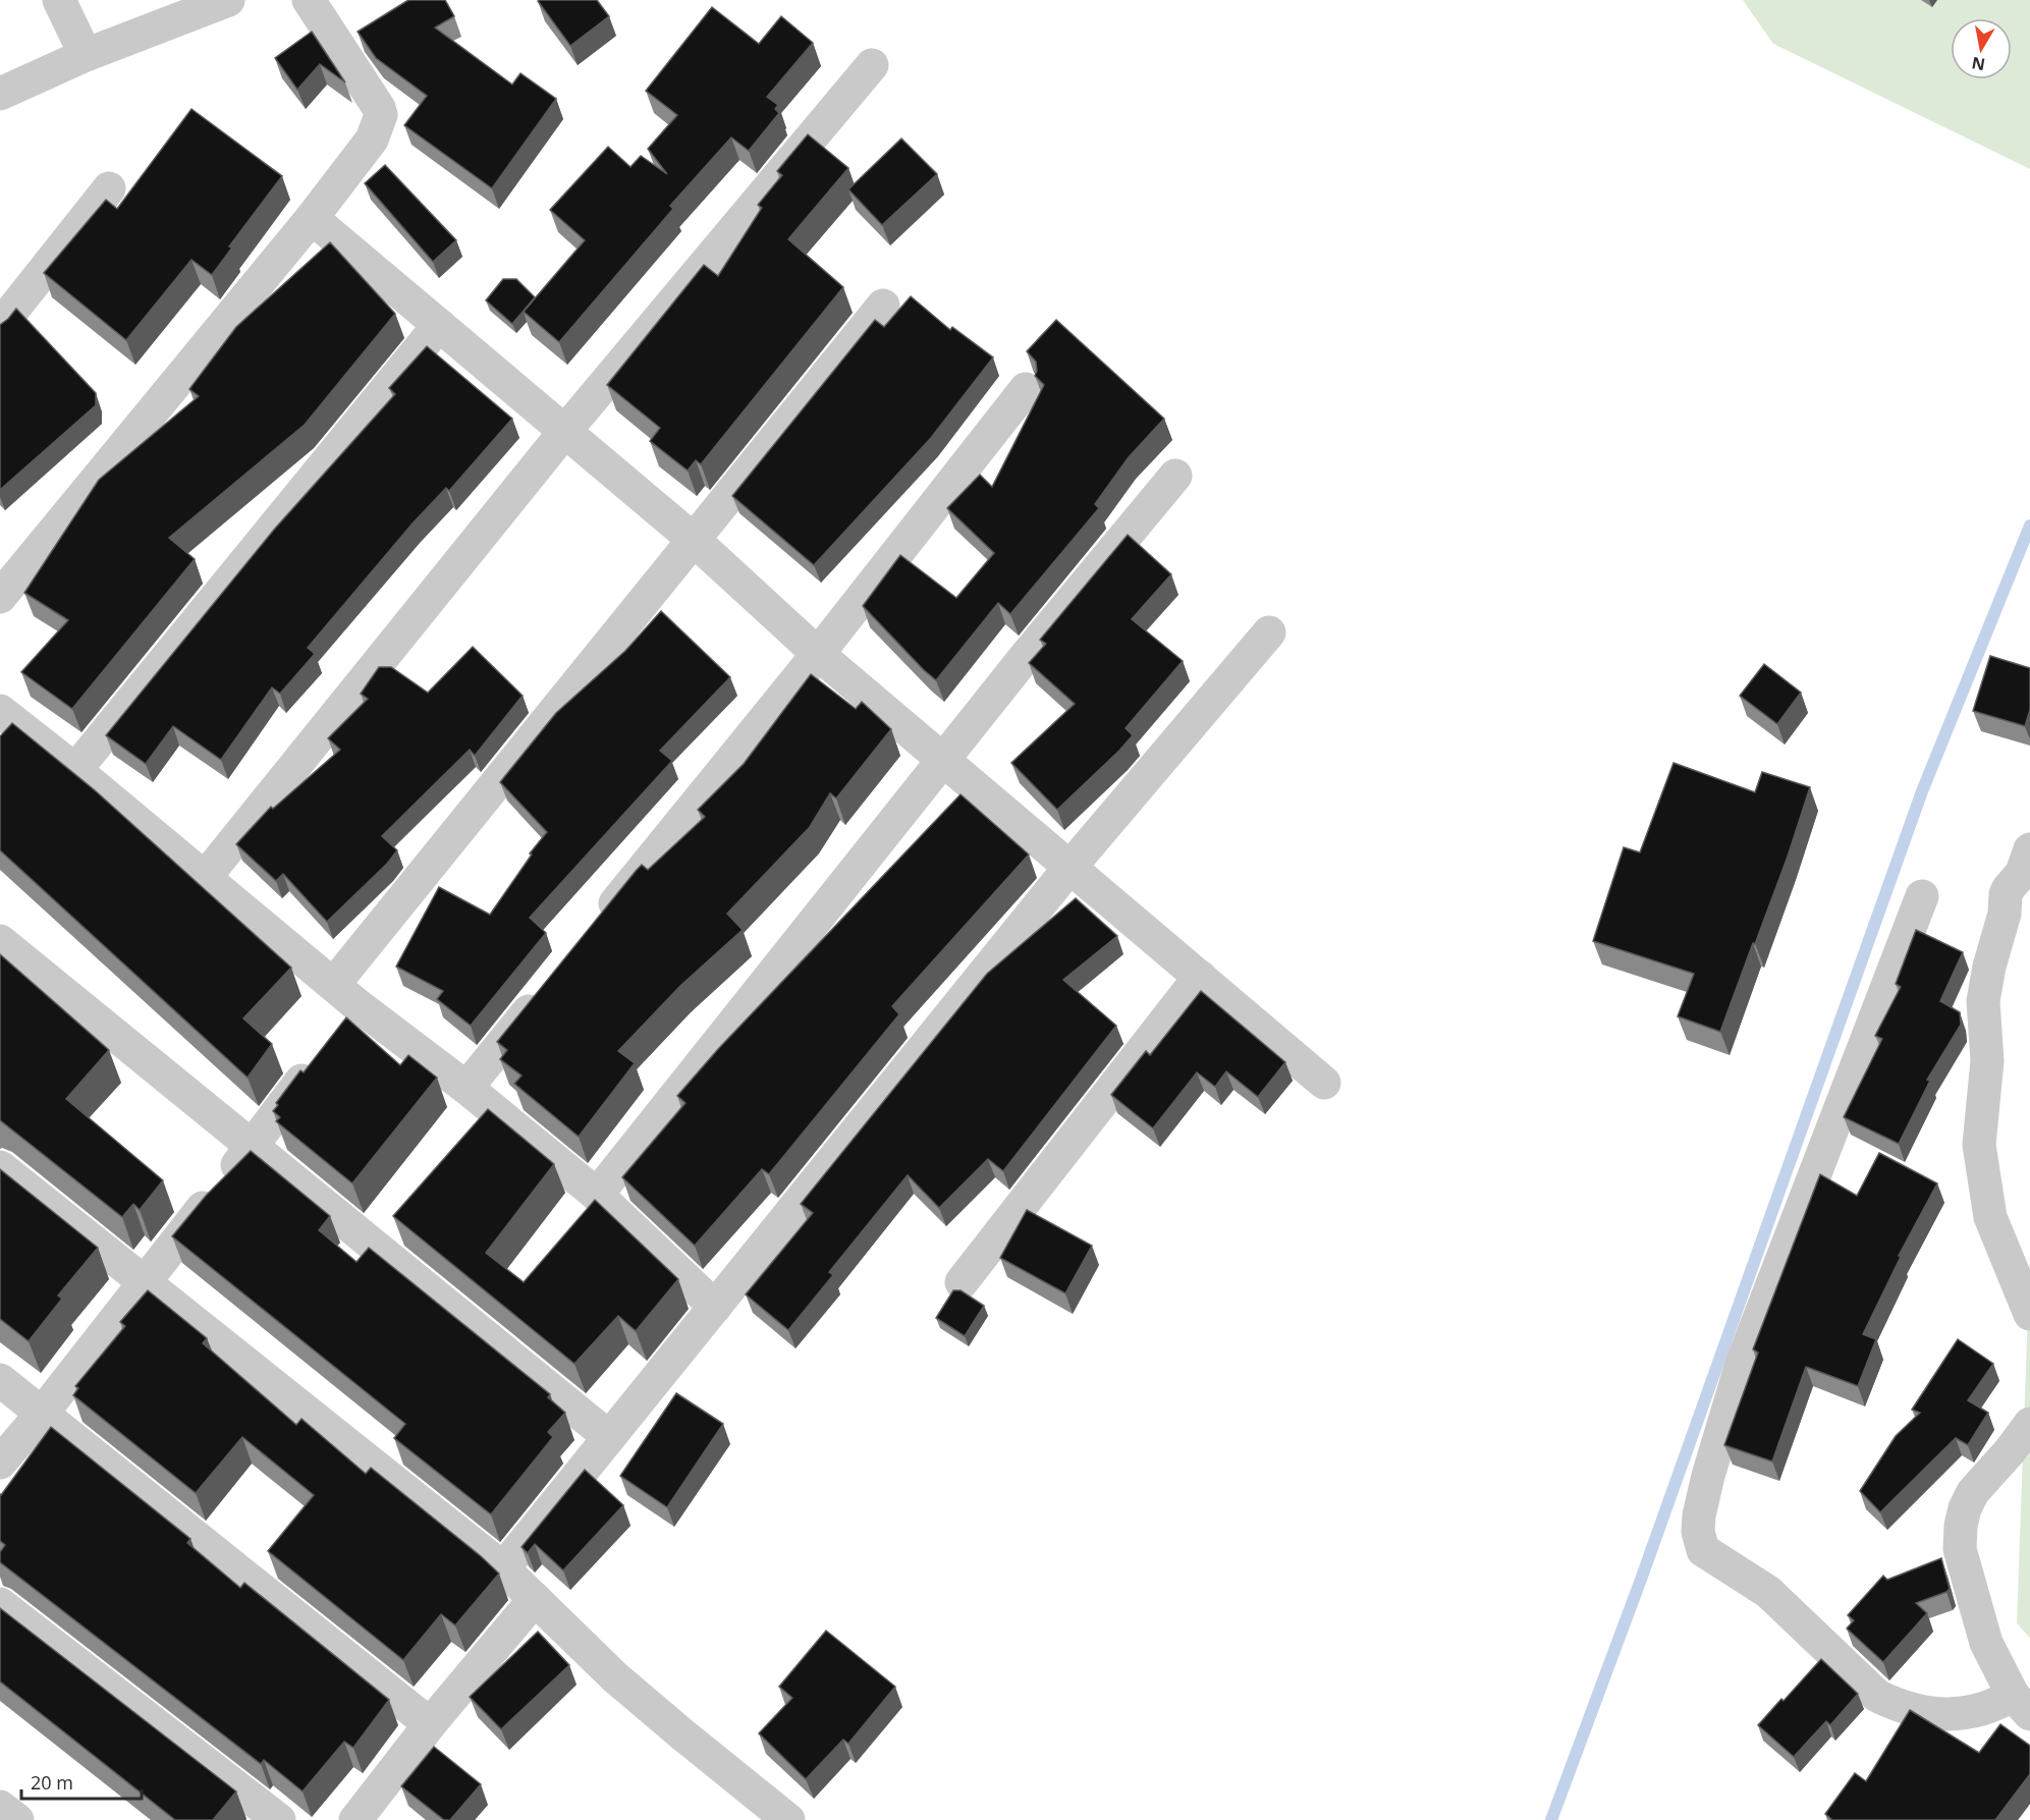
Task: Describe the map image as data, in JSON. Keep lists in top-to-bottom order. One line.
{"scale_bar":"20 m","north":"bottom"}
